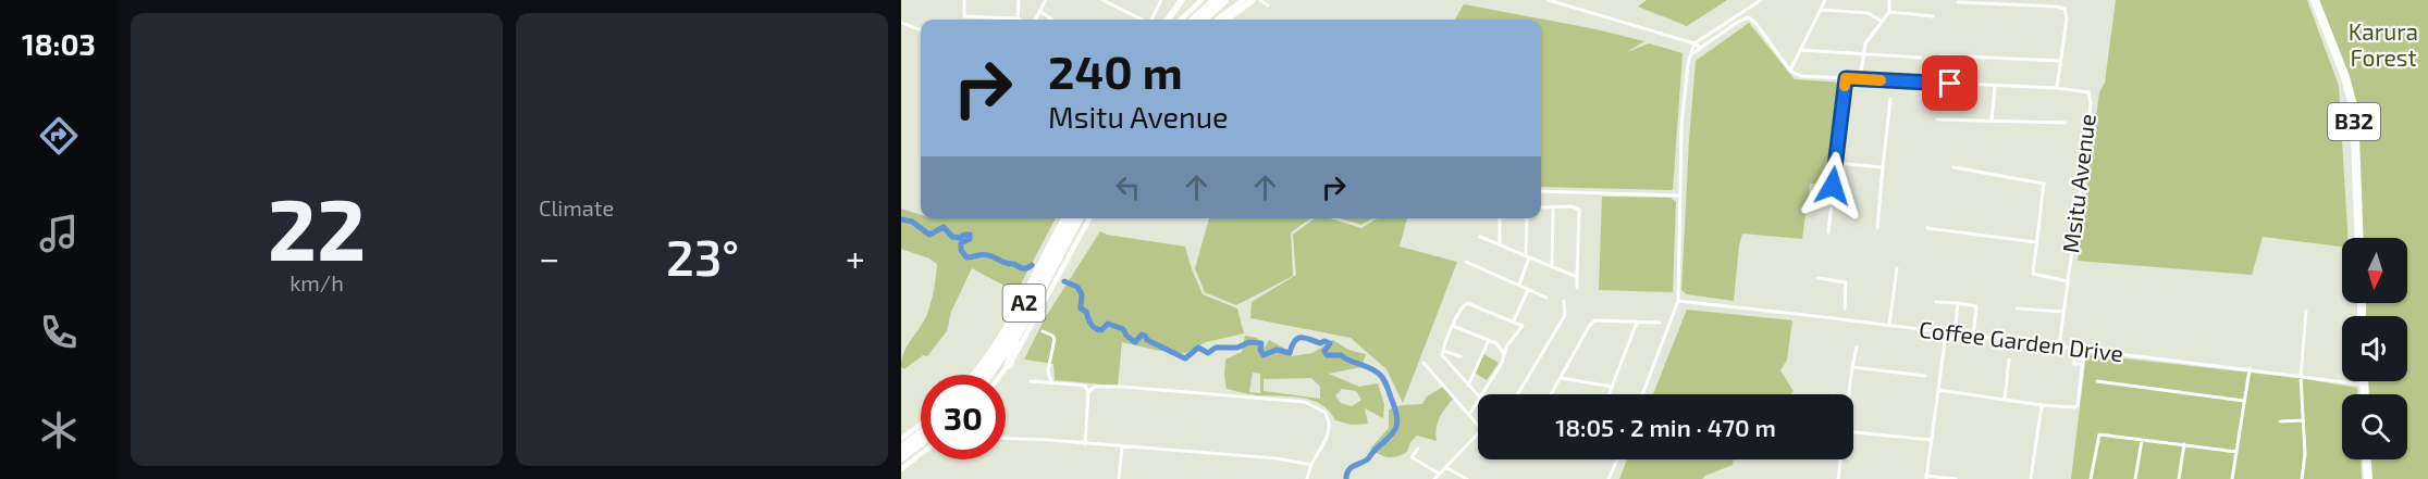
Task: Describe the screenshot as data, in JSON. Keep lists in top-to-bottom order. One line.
{"streets":{"highway":["B32","A2"],"street":["Msitu Avenue","Coffee Garden Drive"]},"crossings":[["Msitu Avenue","Coffee Garden Drive"]],"parks":["Karura Forest"],"north":"bottom","page":{"tabs":"18:03","tile":[["22","km/h"],"Climate"],"turn":["240 m","Msitu Avenue"],"heat":["−","23°","+"],"limit":"30","trip":"18:05 · 2 min · 470 m"}}
